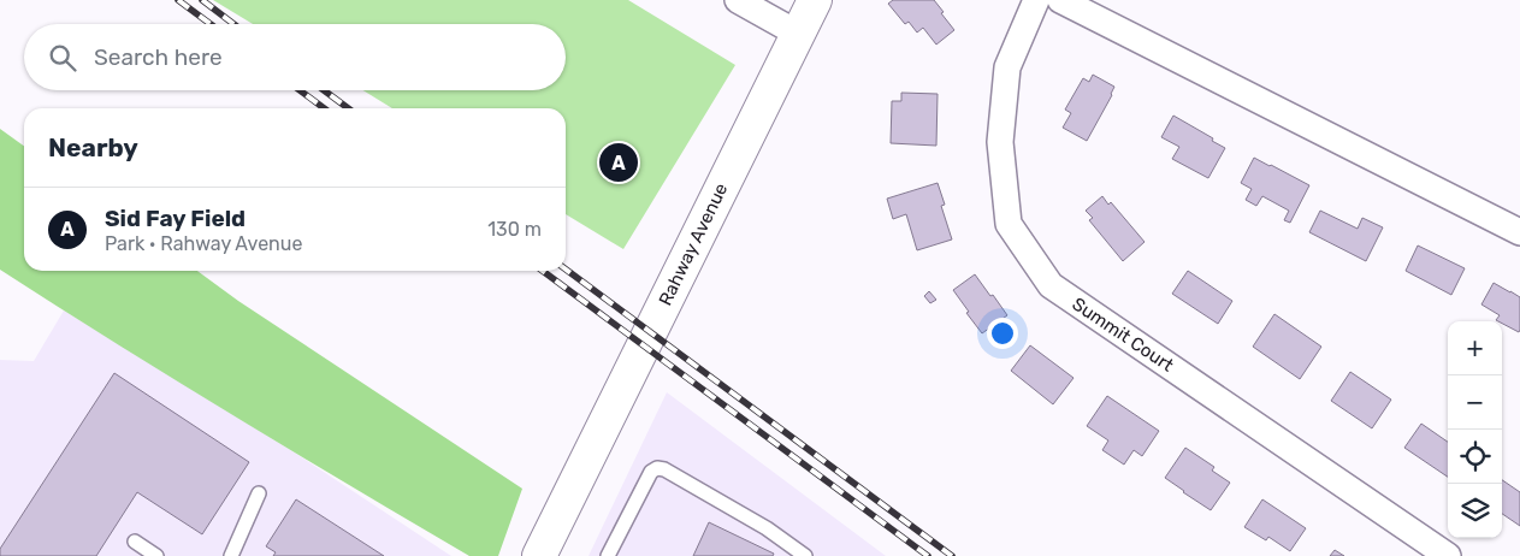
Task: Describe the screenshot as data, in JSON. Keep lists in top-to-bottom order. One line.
{"streets":{"street":["Rahway Avenue","Summit Court"]},"page":{"search":"Search here","heading":"Nearby","pins":"A","list":[{"mark":"A","name":"Sid Fay Field","note":"Park · Rahway Avenue","value":"130 m"}],"map_buttons":["+","−"]}}
